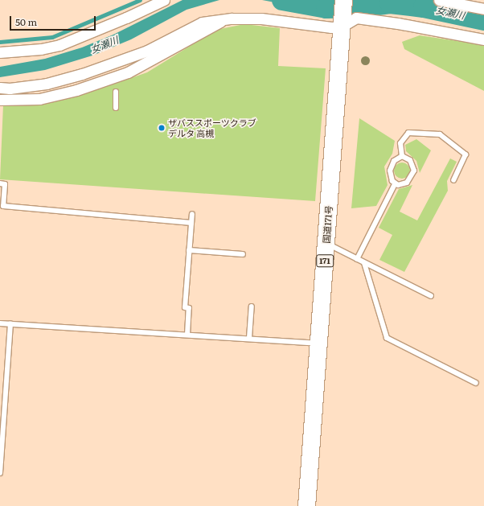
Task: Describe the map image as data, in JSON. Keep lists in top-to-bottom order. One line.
{"streets":{"highway":["国道171号","171"]},"water":["女瀬川"],"places":["ザバススポーツクラブ デルタ 高槻"],"scale_bar":"50 m"}
